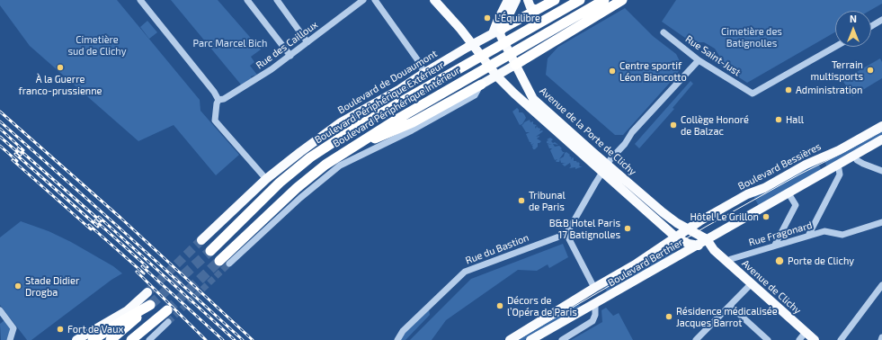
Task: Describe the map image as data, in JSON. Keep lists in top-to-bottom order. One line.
{"streets":{"highway":["Boulevard Périphérique Extérieur","Boulevard Périphérique Intérieur"],"main road":["Boulevard de Douaumont","Avenue de la Porte de Clichy","Boulevard Bessières","Boulevard Berthier","Avenue de Clichy"],"street":["Rue des Cailloux","Rue Saint-Just","Rue Fragonard","Rue du Bastion"]},"crossings":[["Boulevard de Douaumont","Avenue de la Porte de Clichy"],["Avenue de la Porte de Clichy","Boulevard Bessières"],["Avenue de la Porte de Clichy","Boulevard Berthier"],["Avenue de la Porte de Clichy","Avenue de Clichy"],["Boulevard Bessières","Boulevard Berthier"],["Rue Fragonard","Avenue de Clichy"],["Boulevard Berthier","Avenue de Clichy"]],"parks":["Cimetière des Batignolles","Cimetière sud de Clichy","Parc Marcel Bich"],"places":["L'Équilibre","À la Guerre franco-prussienne","Terrain multisports","Centre sportif Léon Biancotto","Administration","Hall","Collège Honoré de Balzac","Tribunal de Paris","Hôtel Le Grillon","B&B Hotel Paris 17 Batignolles","Porte de Clichy","Stade Didier Drogba","Décors de l’Opéra de Paris","Résidence médicalisée Jacques Barrot","Fort de Vaux"],"north":"top"}
